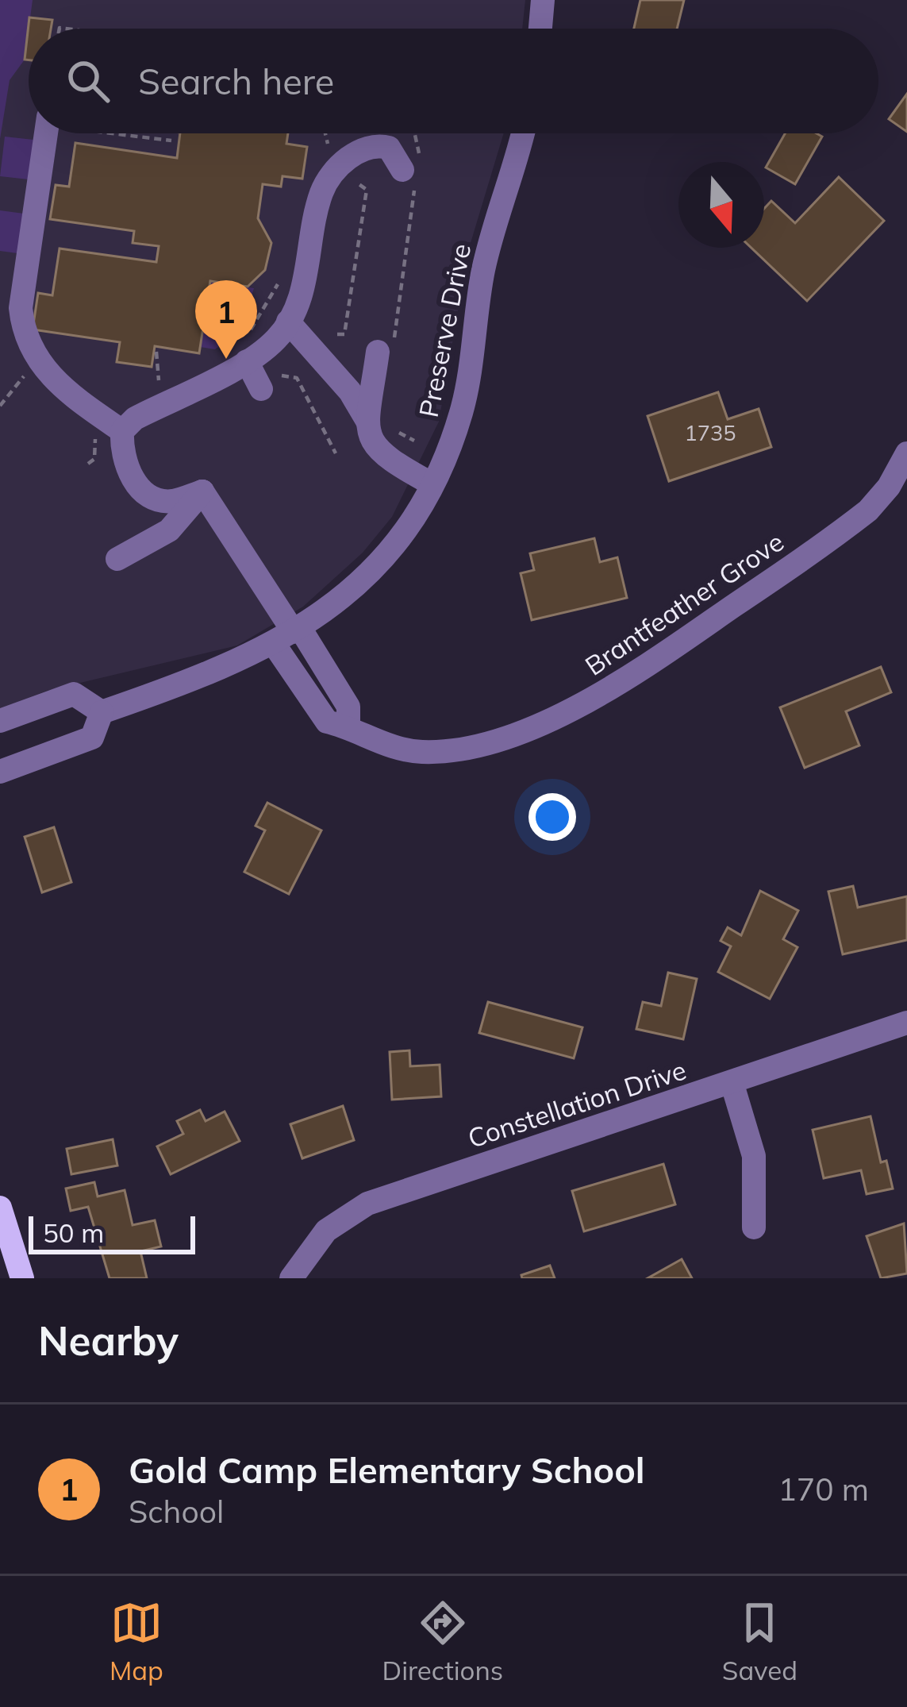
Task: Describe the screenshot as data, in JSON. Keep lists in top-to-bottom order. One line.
{"streets":{"street":["Preserve Drive","Brantfeather Grove","Constellation Drive"]},"crossings":[["Preserve Drive","Brantfeather Grove"]],"house_numbers":["1735"],"scale_bar":"50 m","north":"bottom","page":{"search":"Search here","pins":"1","scale":"50 m","heading":"Nearby","list":[{"mark":"1","name":"Gold Camp Elementary School","note":"School","value":"170 m"}],"nav":["Map","Directions","Saved"]}}
